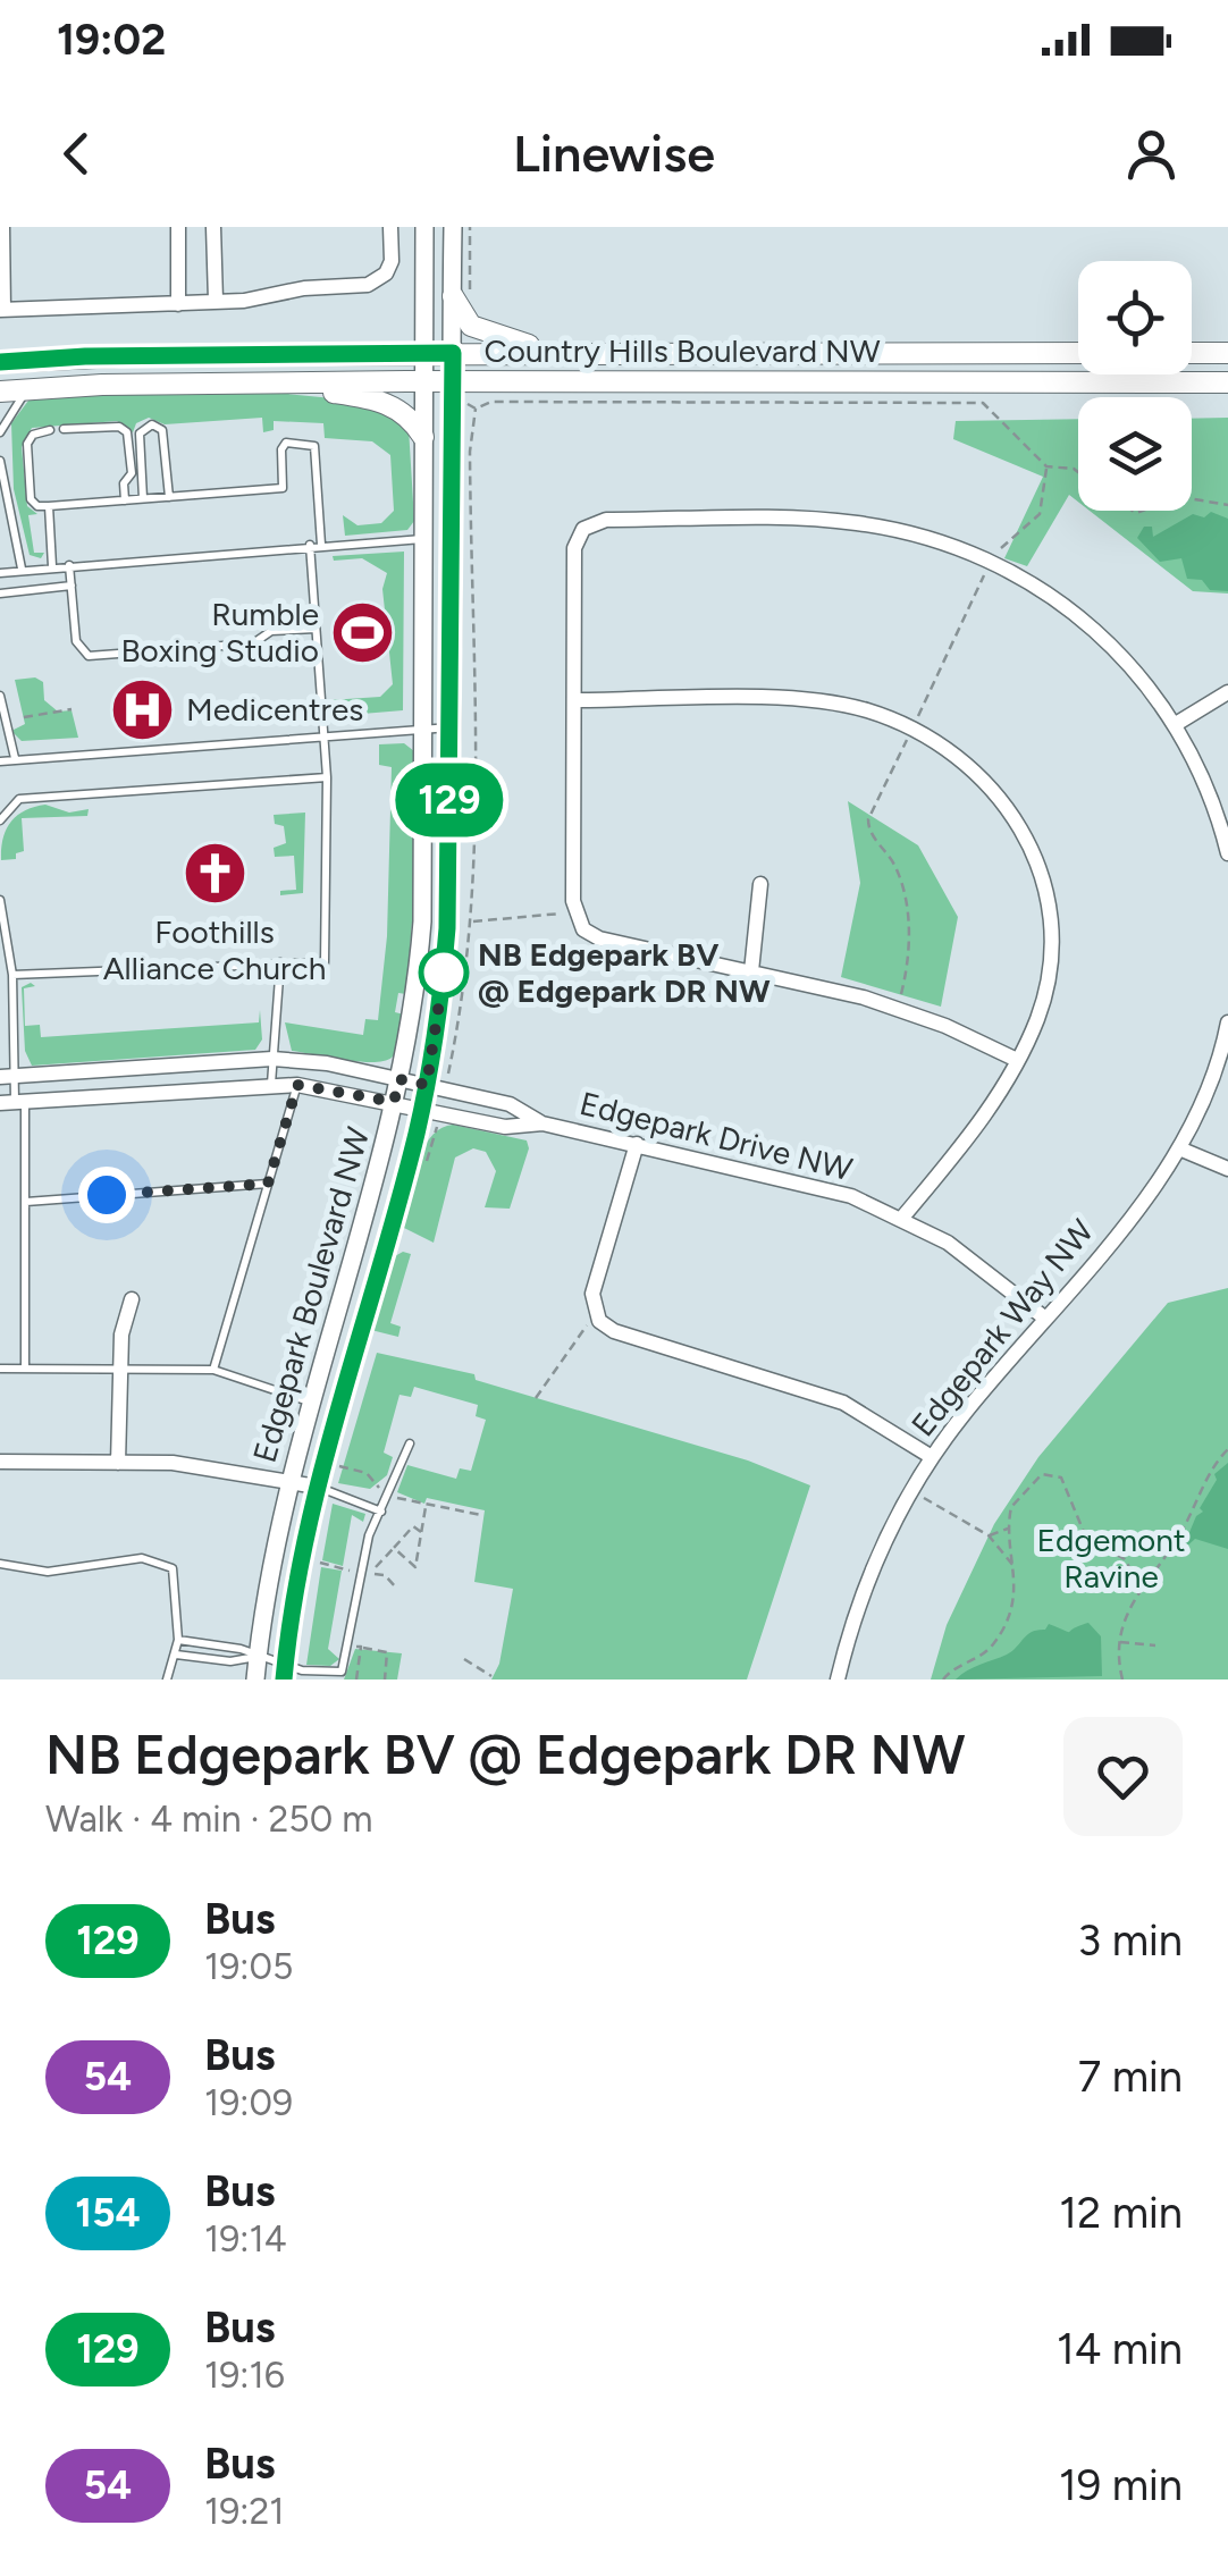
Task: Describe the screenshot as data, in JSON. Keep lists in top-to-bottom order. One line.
{"streets":{"main road":["Country Hills Boulevard NW"],"street":["Edgepark Drive NW","Edgepark Boulevard NW","Edgepark Way NW"]},"crossings":[["Country Hills Boulevard NW","Edgepark Boulevard NW"],["Edgepark Drive NW","Edgepark Boulevard NW"],["Edgepark Drive NW","Edgepark Way NW"]],"parks":["Edgemont Ravine"],"places":{"sports":["Rumble Boxing Studio"],"hospital":["Medicentres"],"church":["Foothills Alliance Church"],"other":["NB Edgepark BV @ Edgepark DR NW"]},"lines":["bus line 129"],"page":{"status":"19:02","header":"Linewise","on_map":"129","heading":["NB Edgepark BV @ Edgepark DR NW","Walk · 4 min · 250 m"],"list":[{"mark":"129","name":"Bus","note":"19:05","value":"3 min"},{"mark":"54","name":"Bus","note":"19:09","value":"7 min"},{"mark":"154","name":"Bus","note":"19:14","value":"12 min"},{"mark":"129","name":"Bus","note":"19:16","value":"14 min"},{"mark":"54","name":"Bus","note":"19:21","value":"19 min"}]}}
